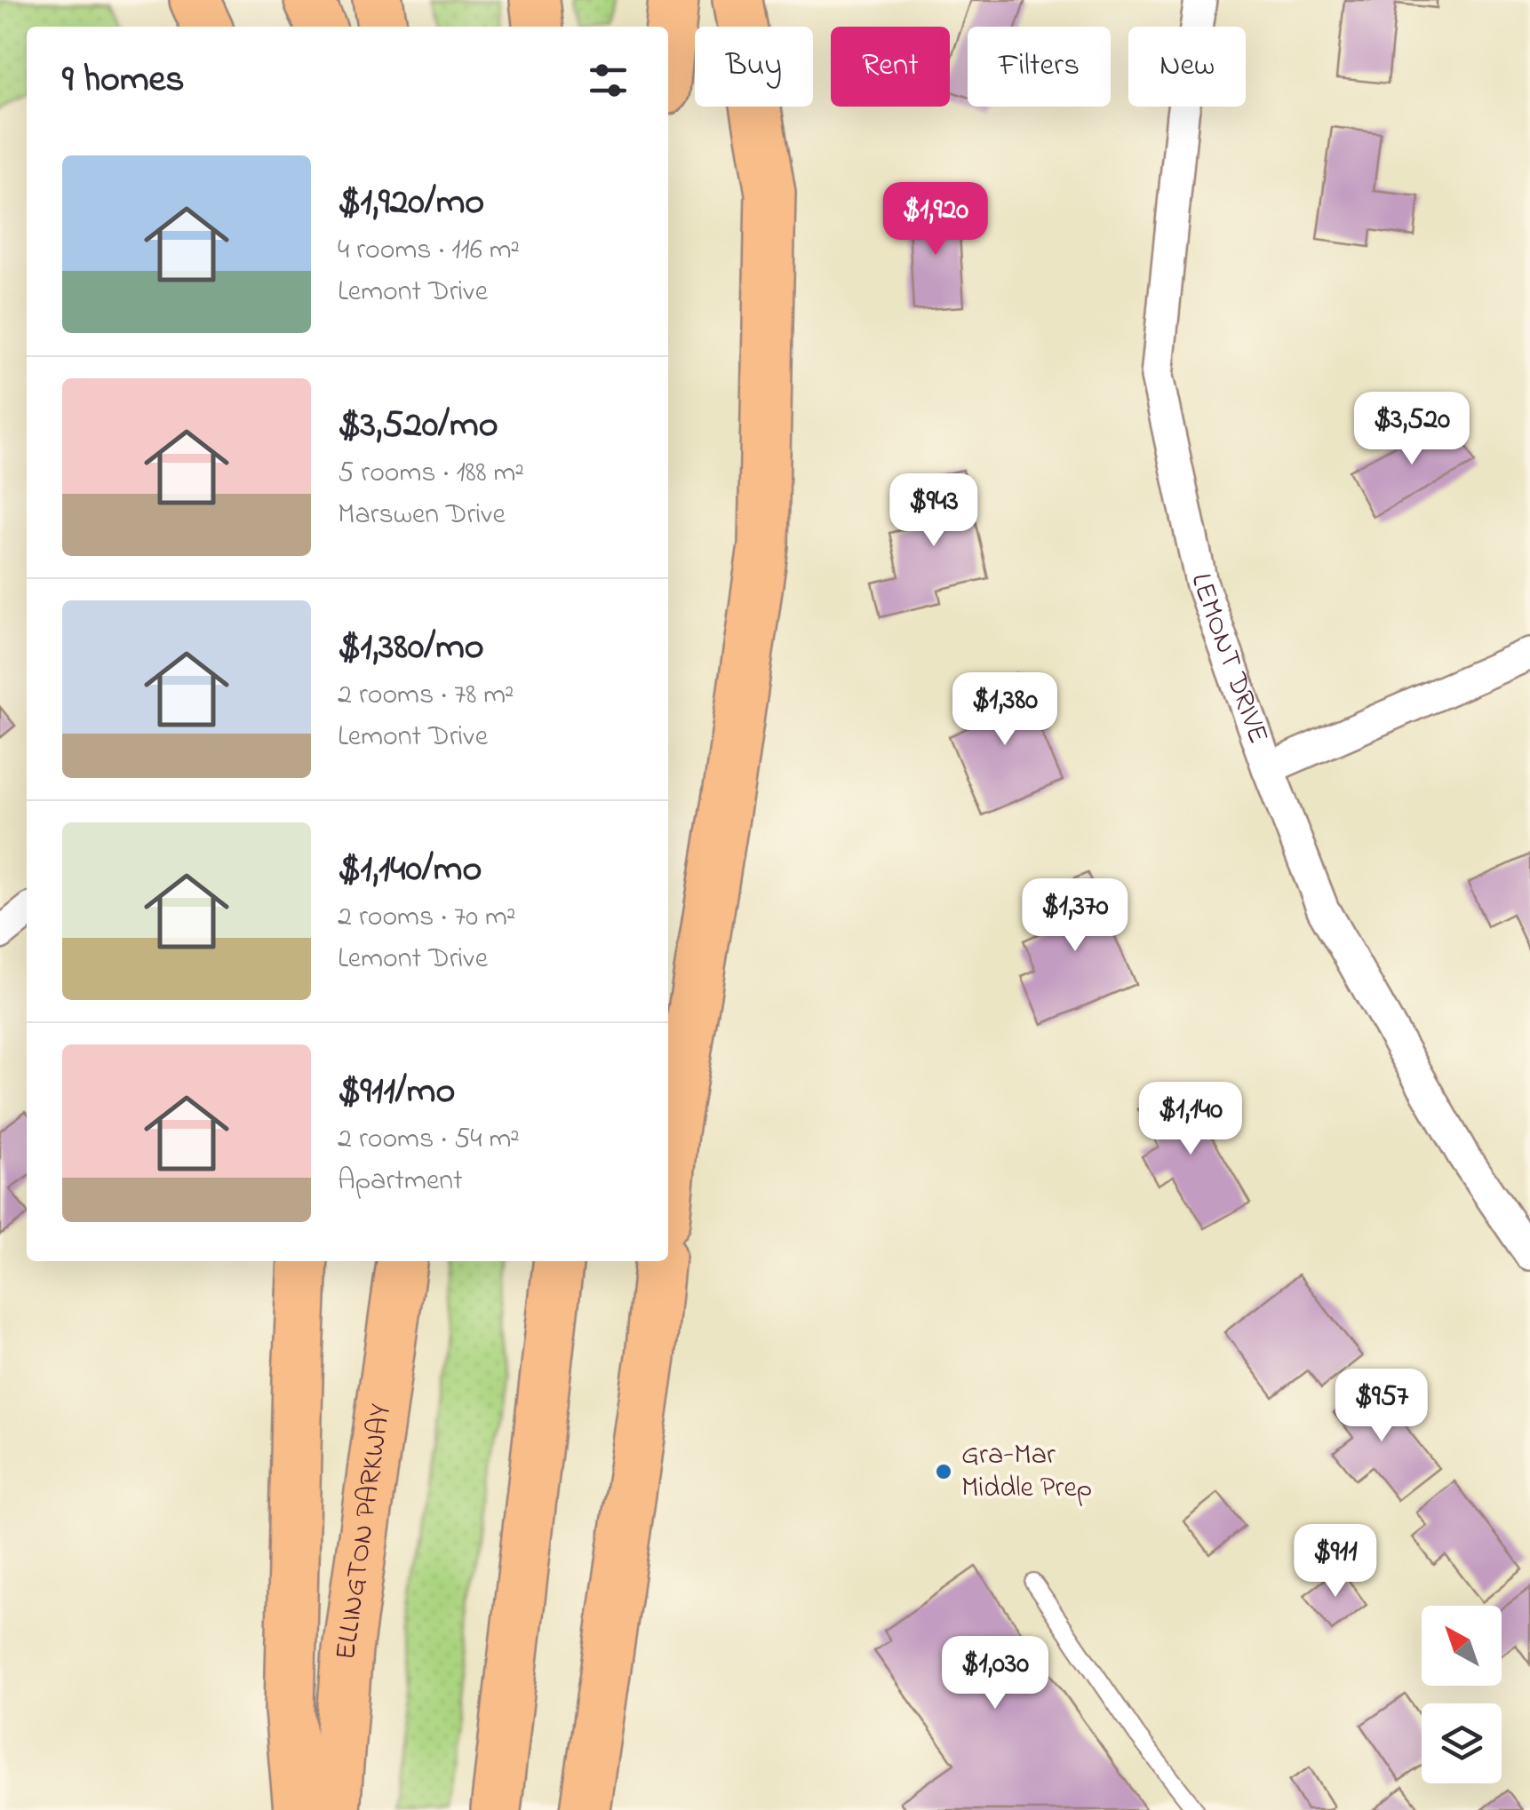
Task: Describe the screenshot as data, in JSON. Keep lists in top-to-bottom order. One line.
{"streets":{"highway":["ELLINGTON PARKWAY"],"street":["LEMONT DRIVE"]},"places":["Gra-Mar Middle Prep"],"north":"top left","page":{"chip":["Buy","Rent","Filters","New"],"heading":"9 homes","list":[{"name":"$1,920/mo","note":"4 rooms · 116 m² · Lemont Drive"},{"name":"$3,520/mo","note":"5 rooms · 188 m² · Marswen Drive"},{"name":"$1,380/mo","note":"2 rooms · 78 m² · Lemont Drive"},{"name":"$1,140/mo","note":"2 rooms · 70 m² · Lemont Drive"},{"name":"$911/mo","note":"2 rooms · 54 m² · Apartment"}],"price":["$1,920","$3,520","$943","$1,380","$1,370","$1,140","$957","$911","$1,030"]}}
